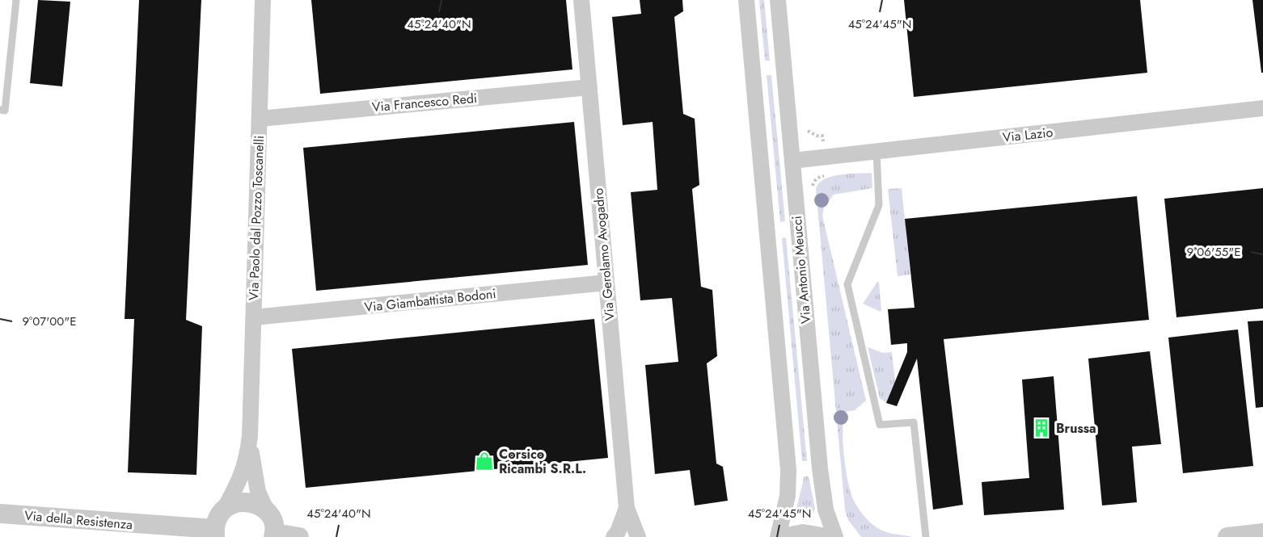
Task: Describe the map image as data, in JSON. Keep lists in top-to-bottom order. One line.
{"streets":{"street":["Via Francesco Redi","Via Lazio","Via Paolo dal Pozzo Toscanelli","Via Gerolamo Avogadro","Via Antonio Meucci","Via Giambattista Bodoni","Via della Resistenza"]},"crossings":[["Via Francesco Redi","Via Paolo dal Pozzo Toscanelli"],["Via Francesco Redi","Via Gerolamo Avogadro"],["Via Lazio","Via Antonio Meucci"],["Via Paolo dal Pozzo Toscanelli","Via Giambattista Bodoni"],["Via Gerolamo Avogadro","Via Giambattista Bodoni"]],"places":{"building":["Brussa"],"shop":["Corsico Ricambi S.R.L."]},"coordinates":["45°24'40\"N","45°24'45\"N","9°06'55\"E","9°07'00\"E"]}
